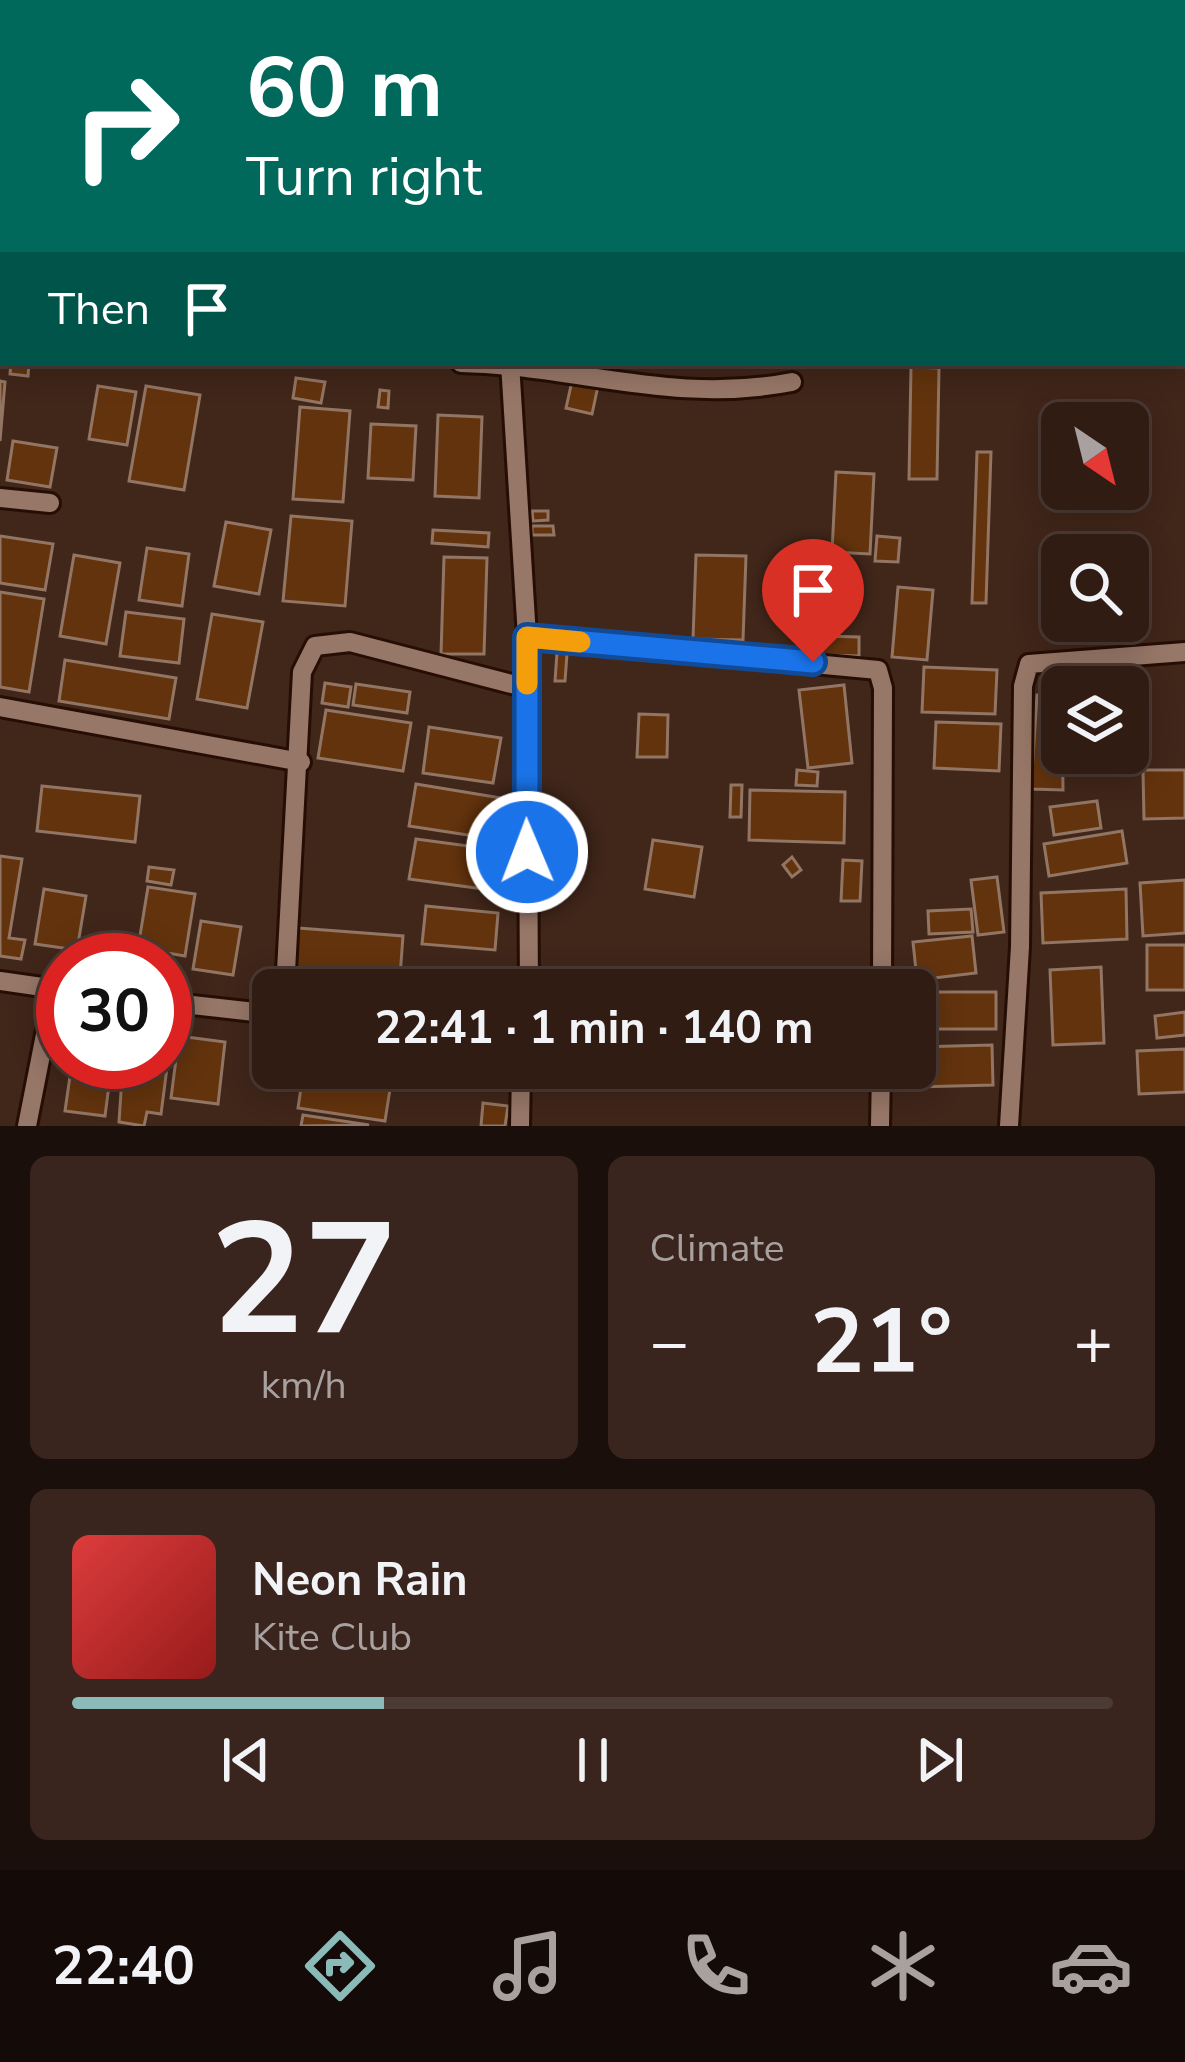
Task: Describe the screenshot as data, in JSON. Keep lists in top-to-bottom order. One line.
{"north":"bottom right","page":{"turn":["60 m","Turn right"],"then":"Then","limit":"30","trip":"22:41 · 1 min · 140 m","tile":[["27","km/h"],"Climate"],"heat":["−","21°","+"],"song":["Neon Rain","Kite Club"],"tabs":"22:40"}}
